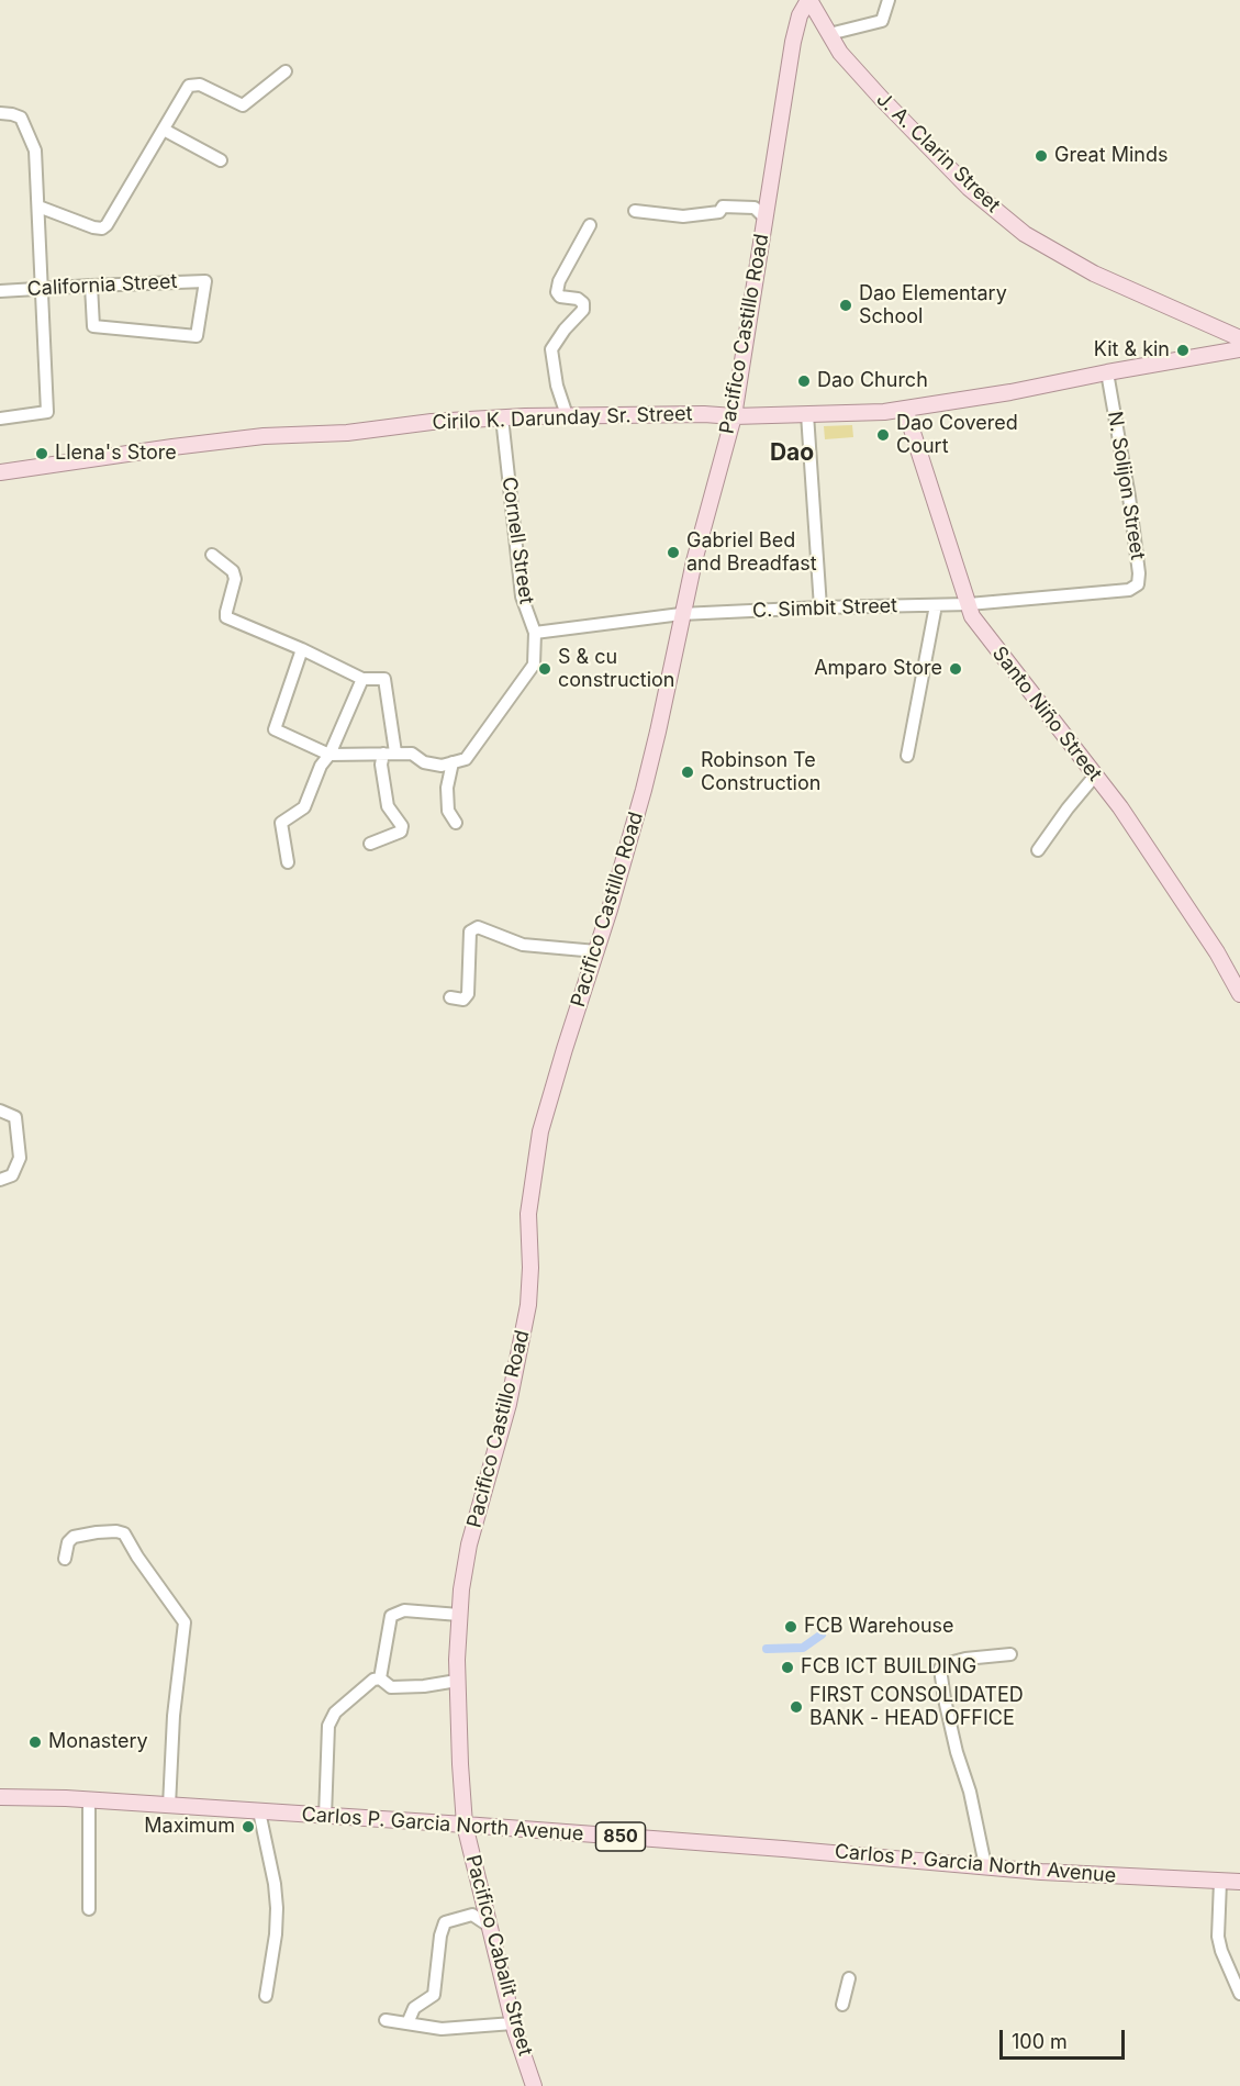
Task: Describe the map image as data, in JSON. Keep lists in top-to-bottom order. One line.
{"streets":{"main road":["J. A. Clarin Street","Pacifico Castillo Road","Cirilo K. Darunday Sr. Street","Santo Niño Street","Carlos P. Garcia North Avenue","850","Pacifico Cabalit Street"],"street":["California Street","N. Solijon Street","Cornell Street","C. Simbit Street"]},"crossings":[["J. A. Clarin Street","Pacifico Castillo Road"],["Pacifico Castillo Road","Cirilo K. Darunday Sr. Street"],["Pacifico Castillo Road","Cornell Street"],["Pacifico Castillo Road","C. Simbit Street"],["Pacifico Castillo Road","Carlos P. Garcia North Avenue"],["Pacifico Castillo Road","Pacifico Cabalit Street"],["Cirilo K. Darunday Sr. Street","N. Solijon Street"],["Cirilo K. Darunday Sr. Street","Cornell Street"],["Cirilo K. Darunday Sr. Street","Santo Niño Street"],["N. Solijon Street","C. Simbit Street"],["N. Solijon Street","Santo Niño Street"],["Cornell Street","C. Simbit Street"],["C. Simbit Street","Santo Niño Street"],["Carlos P. Garcia North Avenue","Pacifico Cabalit Street"]],"districts":["Dao"],"places":["Great Minds","Dao Elementary School","Kit & kin","Dao Church","Dao Covered Court","Llena's Store","Gabriel Bed and Breadfast","S & cu construction","Amparo Store","Robinson Te Construction","FCB Warehouse","FCB ICT BUILDING","FIRST CONSOLIDATED BANK - HEAD OFFICE","Monastery","Maximum"],"scale_bar":"100 m"}
